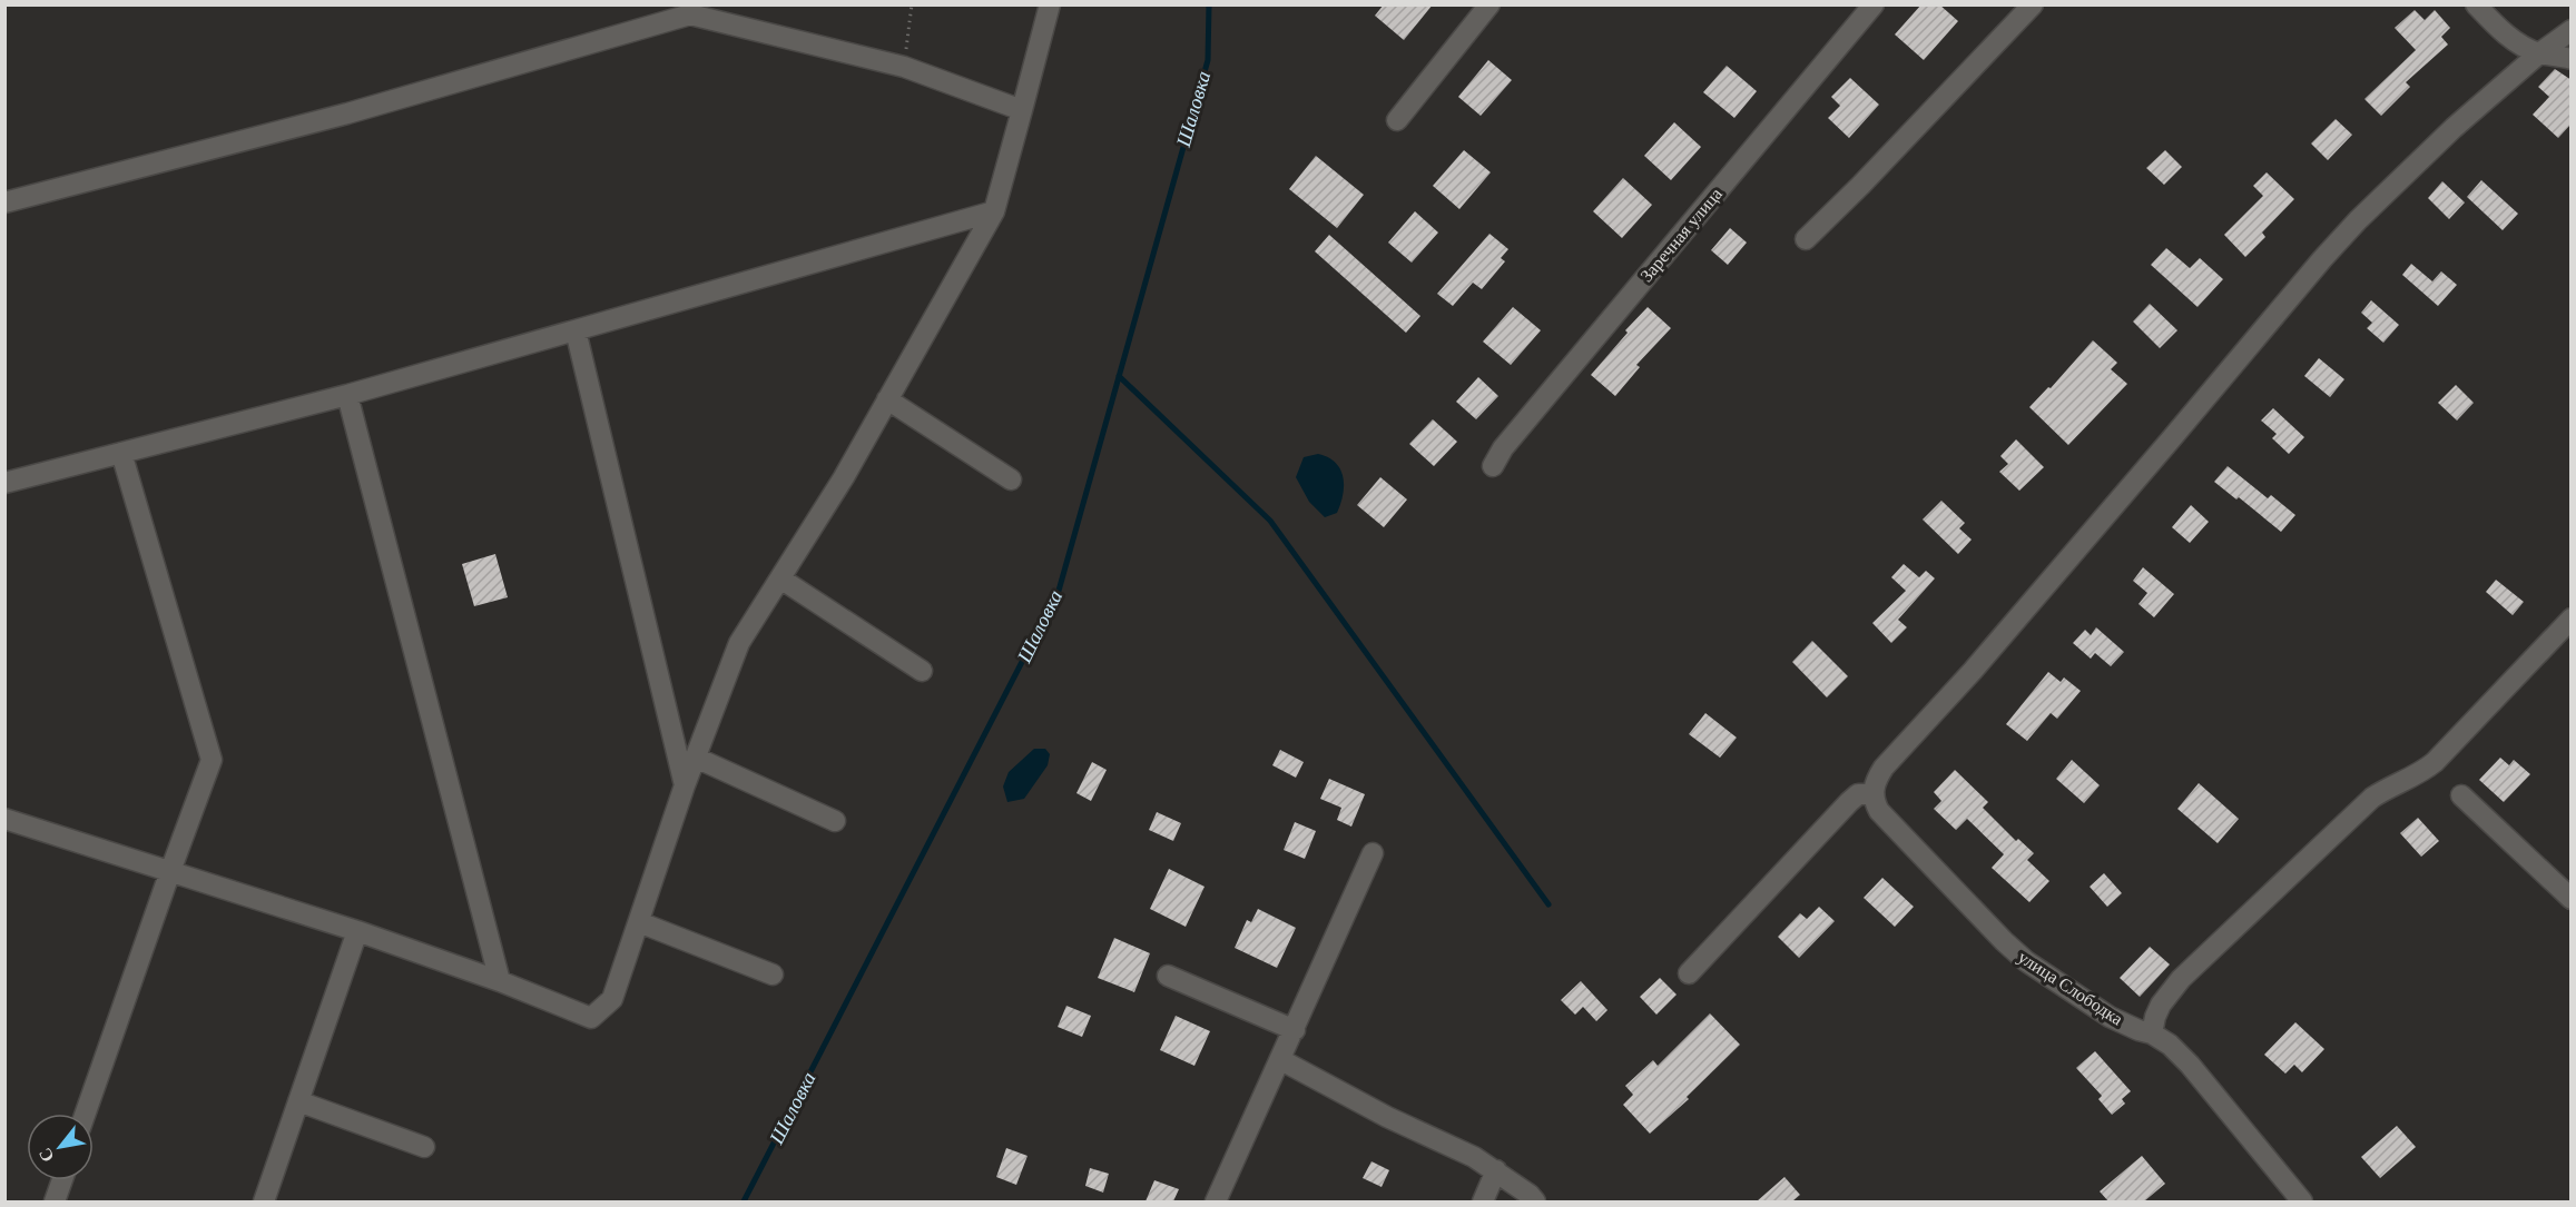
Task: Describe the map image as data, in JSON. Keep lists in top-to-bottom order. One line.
{"streets":{"street":["Заречная улица","улица Слободка"]},"water":["Шаловка"],"north":"bottom left"}
